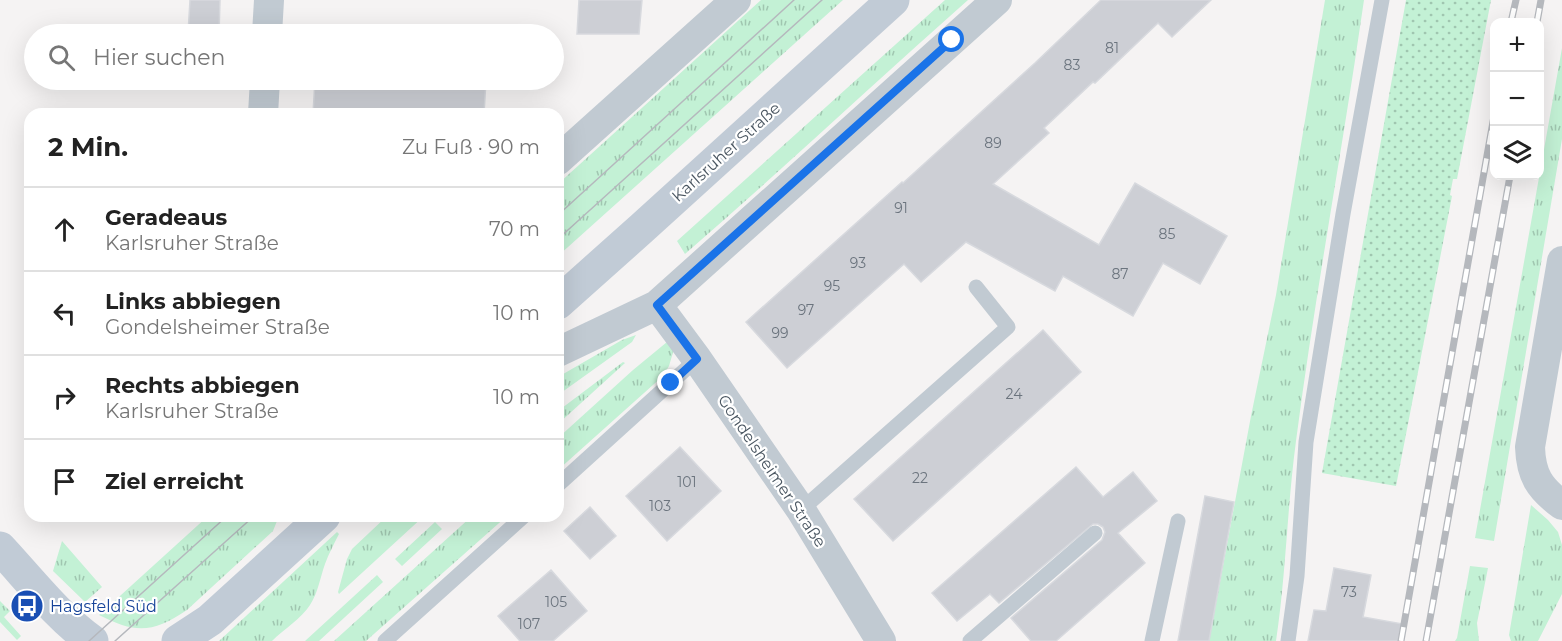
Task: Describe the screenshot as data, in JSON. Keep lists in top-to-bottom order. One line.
{"streets":{"street":["Karlsruher Straße","Gondelsheimer Straße"]},"places":{"bus stop":["Hagsfeld Süd"]},"house_numbers":["81","83","89","91","85","93","87","95","97","99","24","22","101","103","73","105","107"],"page":{"map_buttons":["+","−"],"search":"Hier suchen","heading":["2 Min.","Zu Fuß · 90 m"],"list":[["Geradeaus","Karlsruher Straße","70 m"],["Links abbiegen","Gondelsheimer Straße","10 m"],["Rechts abbiegen","Karlsruher Straße","10 m"],"Ziel erreicht"]}}
